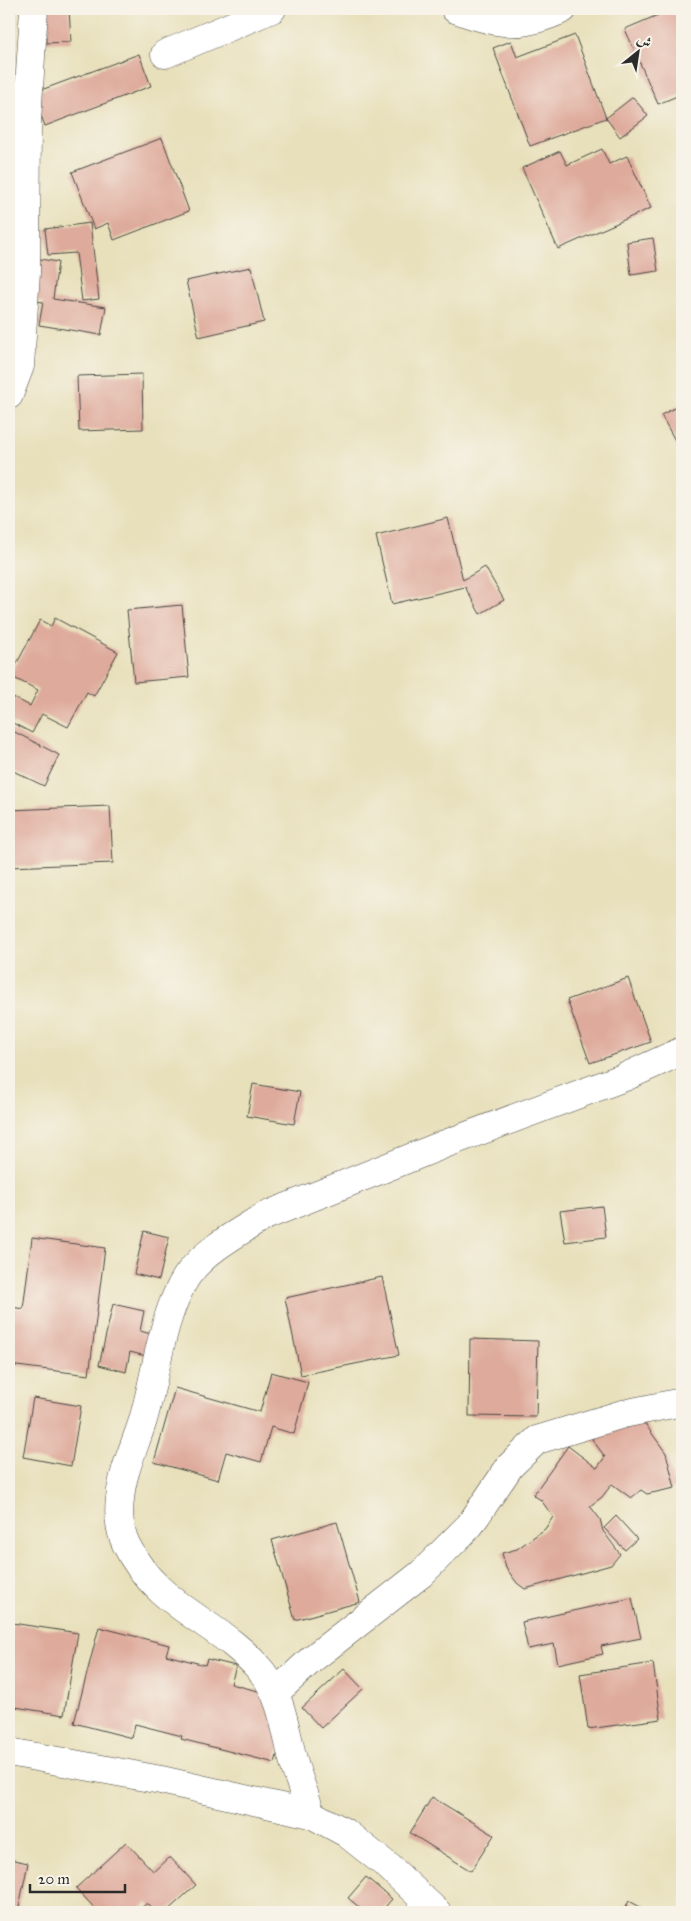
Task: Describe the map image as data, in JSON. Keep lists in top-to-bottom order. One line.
{"scale_bar":"20 m","north":"top right"}
